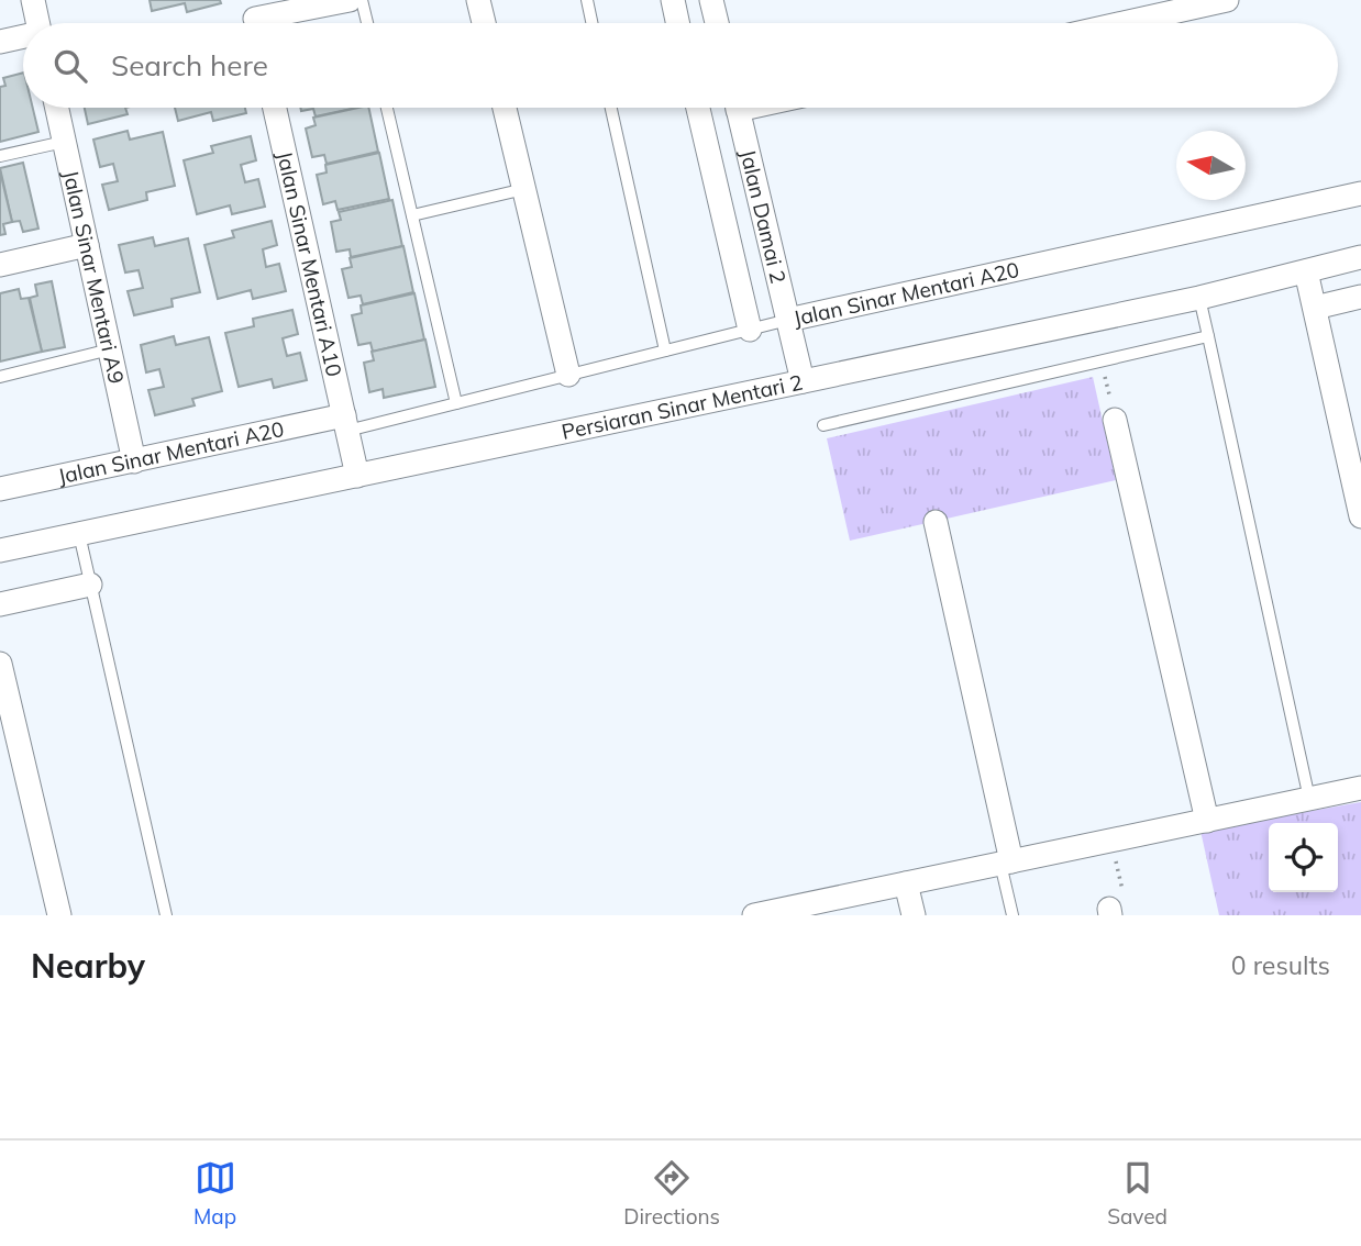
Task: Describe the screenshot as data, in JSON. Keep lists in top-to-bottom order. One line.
{"streets":{"street":["Jalan Damai 2","Jalan Sinar Mentari A10","Jalan Sinar Mentari A9","Jalan Sinar Mentari A20","Persiaran Sinar Mentari 2"]},"crossings":[["Jalan Damai 2","Jalan Sinar Mentari A20"],["Jalan Damai 2","Persiaran Sinar Mentari 2"],["Jalan Sinar Mentari A10","Jalan Sinar Mentari A20"],["Jalan Sinar Mentari A10","Persiaran Sinar Mentari 2"],["Jalan Sinar Mentari A9","Jalan Sinar Mentari A20"]],"north":"left","page":{"search":"Search here","heading":["Nearby","0 results"],"nav":["Map","Directions","Saved"]}}
